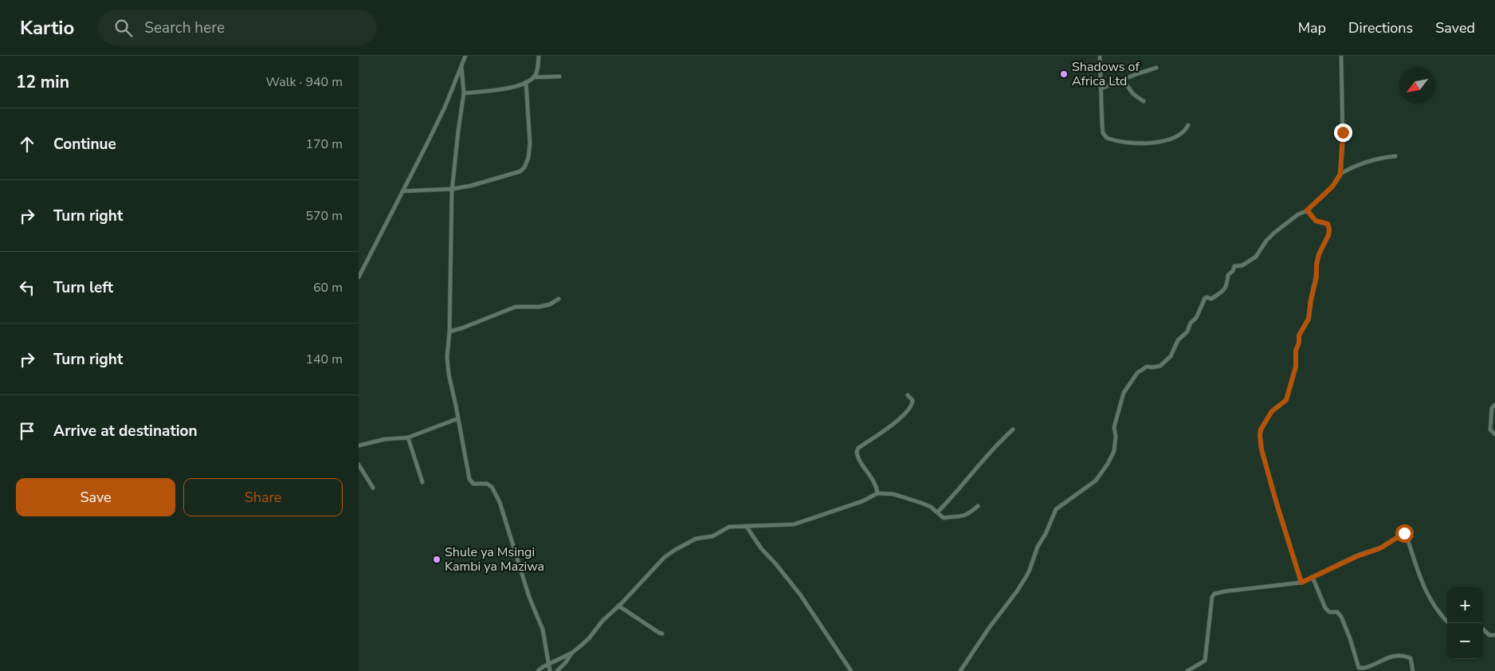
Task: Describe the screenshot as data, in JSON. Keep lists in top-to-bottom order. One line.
{"places":["Shadows of Africa Ltd","Shule ya Msingi Kambi ya Maziwa"],"north":"bottom left","page":{"header":"Kartio","search":"Search here","nav":["Map","Directions","Saved"],"heading":["12 min","Walk · 940 m"],"list":[["Continue","170 m"],["Turn right","570 m"],["Turn left","60 m"],["Turn right","140 m"],"Arrive at destination"],"buttons":["Save","Share"],"map_buttons":["+","−"]}}
